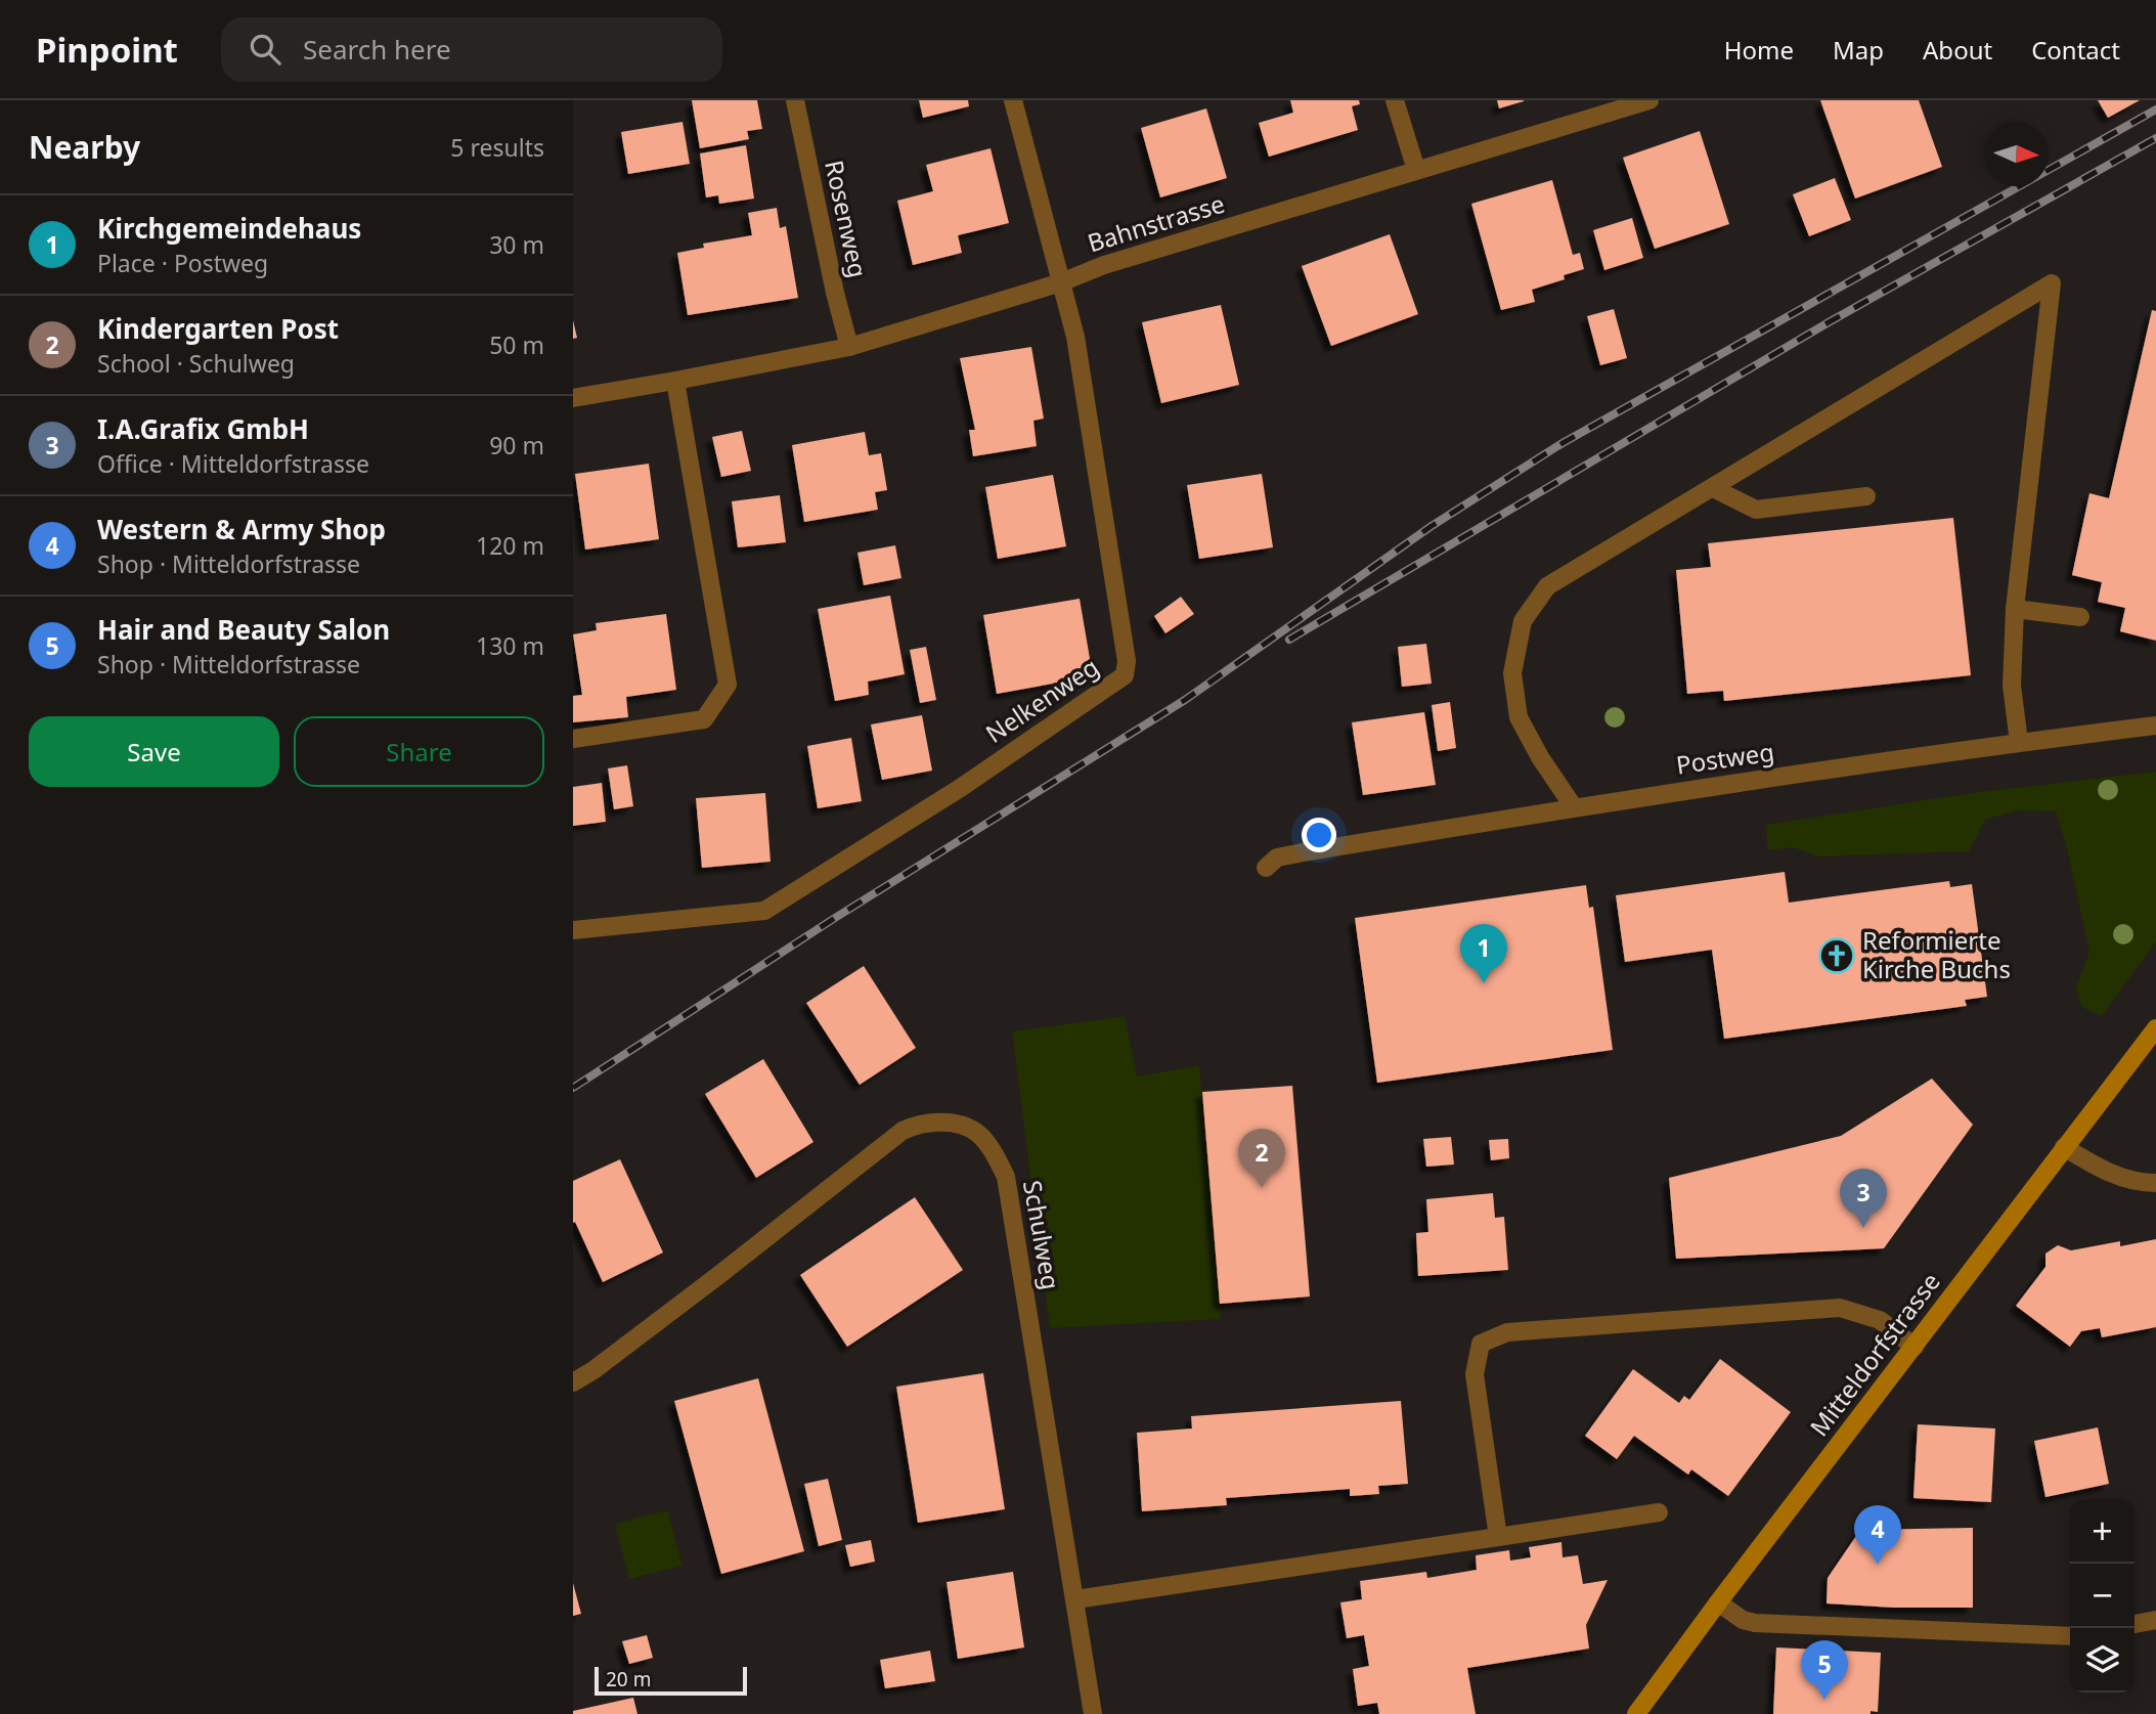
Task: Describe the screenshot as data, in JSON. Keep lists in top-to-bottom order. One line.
{"streets":{"main road":["Mitteldorfstrasse"],"street":["Rosenweg","Bahnstrasse","Nelkenweg","Postweg","Schulweg"]},"crossings":[["Rosenweg","Bahnstrasse"],["Bahnstrasse","Nelkenweg"]],"places":{"church":["Reformierte Kirche Buchs"]},"scale_bar":"20 m","north":"right","page":{"header":"Pinpoint","search":"Search here","nav":["Home","Map","About","Contact"],"heading":["Nearby","5 results"],"list":[{"mark":"1","name":"Kirchgemeindehaus","note":"Place · Postweg","value":"30 m"},{"mark":"2","name":"Kindergarten Post","note":"School · Schulweg","value":"50 m"},{"mark":"3","name":"I.A.Grafix GmbH","note":"Office · Mitteldorfstrasse","value":"90 m"},{"mark":"4","name":"Western & Army Shop","note":"Shop · Mitteldorfstrasse","value":"120 m"},{"mark":"5","name":"Hair and Beauty Salon","note":"Shop · Mitteldorfstrasse","value":"130 m"}],"buttons":["Save","Share"],"pins":["1","2","3","4","5"],"map_buttons":["+","−"],"scale":"20 m"}}
